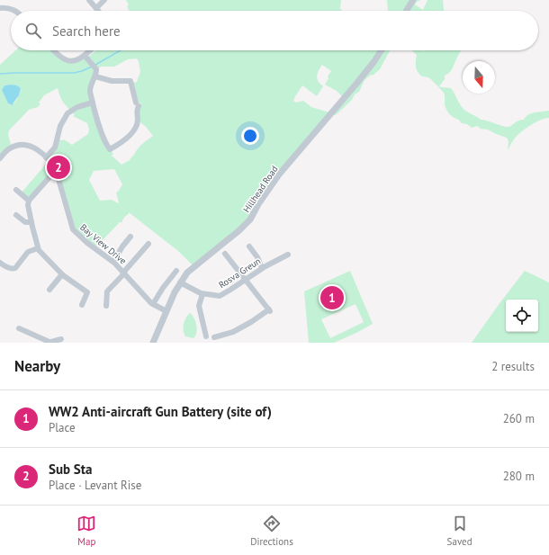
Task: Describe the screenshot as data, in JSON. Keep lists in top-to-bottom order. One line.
{"streets":{"street":["Hillhead Road","Bay View Drive","Rosva Greun"]},"crossings":[["Hillhead Road","Bay View Drive"],["Hillhead Road","Rosva Greun"]],"north":"bottom","page":{"search":"Search here","pins":["2","1"],"heading":["Nearby","2 results"],"list":[{"mark":"1","name":"WW2 Anti-aircraft Gun Battery (site of)","note":"Place","value":"260 m"},{"mark":"2","name":"Sub Sta","note":"Place · Levant Rise","value":"280 m"}],"nav":["Map","Directions","Saved"]}}
